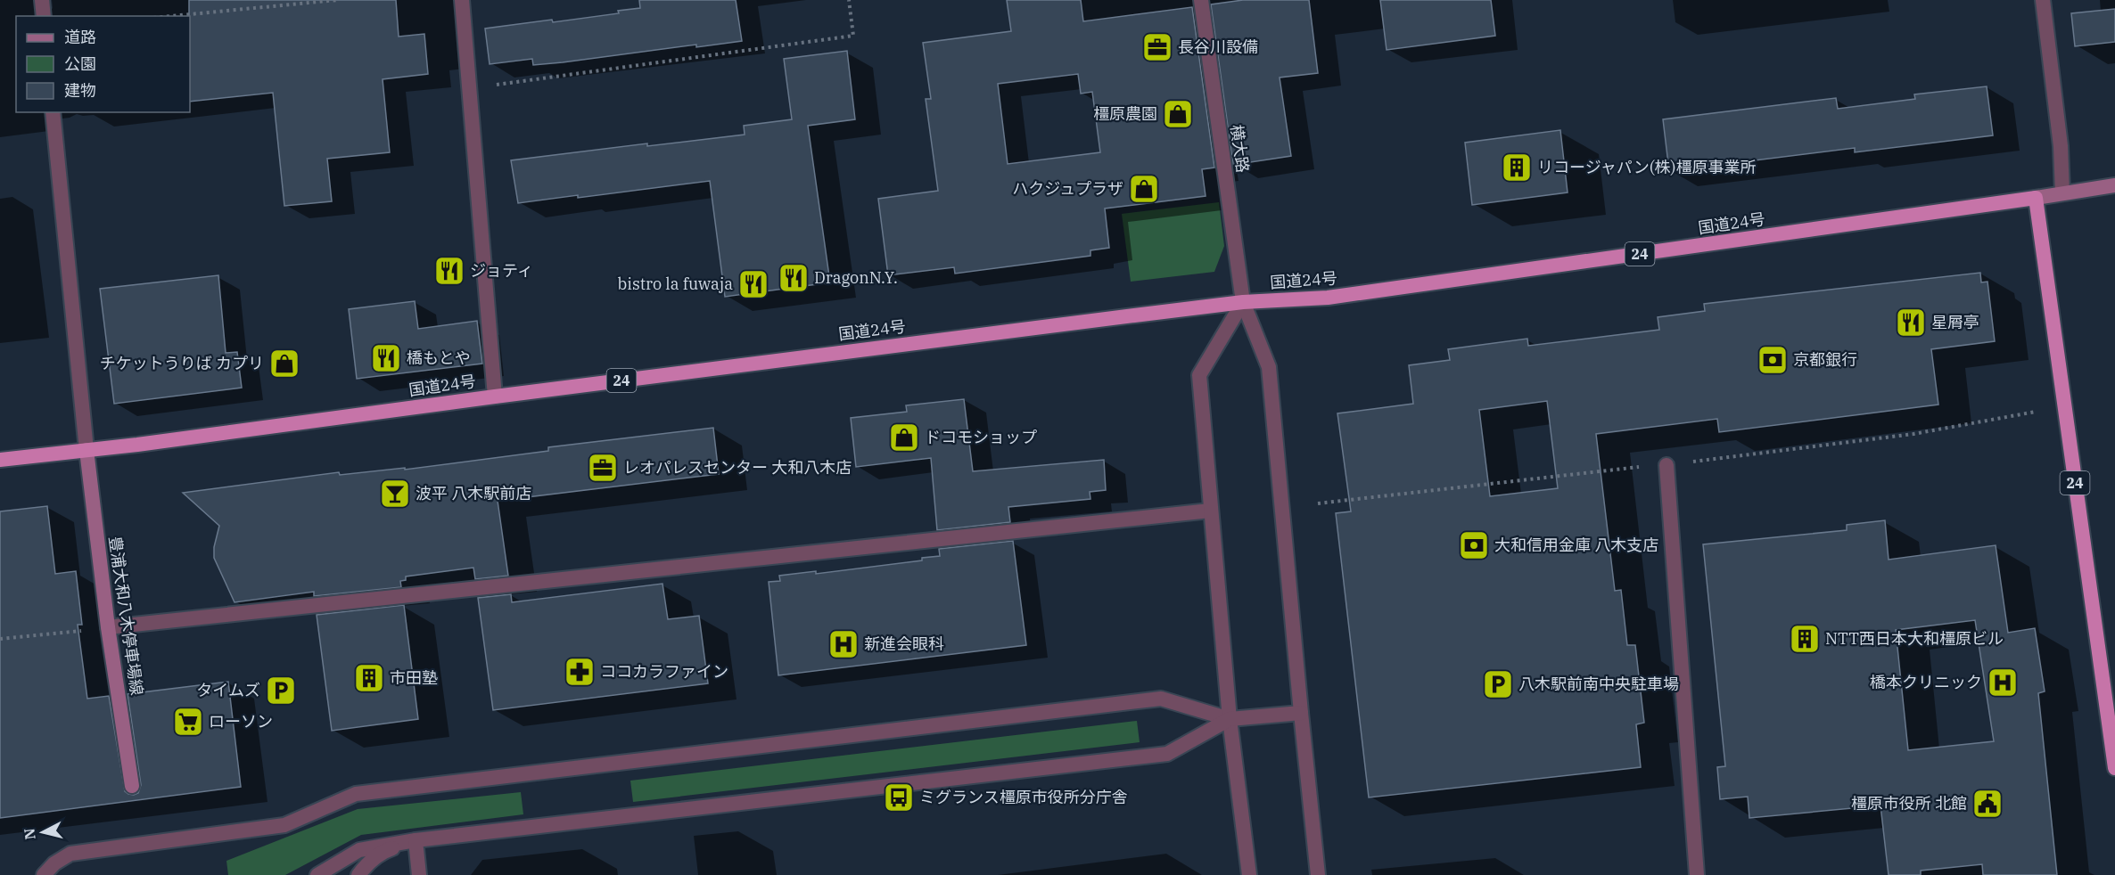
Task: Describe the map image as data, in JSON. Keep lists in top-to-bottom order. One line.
{"streets":{"highway":["国道24号","24"],"main road":["豊浦大和八木停車場線"],"street":["横大路"]},"crossings":[["横大路","国道24号"],["国道24号","24"],["国道24号","豊浦大和八木停車場線"]],"places":{"office":["長谷川設備","レオパレスセンター 大和八木店"],"shop":["橿原農園","ハクジュプラザ","チケットうりば カプリ","ドコモショップ"],"building":["リコージャパン(株)橿原事業所","NTT西日本大和橿原ビル","市田塾"],"restaurant":["ジョティ","DragonN.Y.","bistro la fuwaja","星屑亭","橋もとや"],"bank":["京都銀行","大和信用金庫 八木支店"],"bar":["波平 八木駅前店"],"hospital":["新進会眼科","橋本クリニック"],"pharmacy":["ココカラファイン"],"parking":["八木駅前南中央駐車場","タイムズ"],"supermarket":["ローソン"],"bus stop":["ミグランス橿原市役所分庁舎"],"public building":["橿原市役所 北館"]},"legend":["道路","公園","建物"],"north":"left"}
